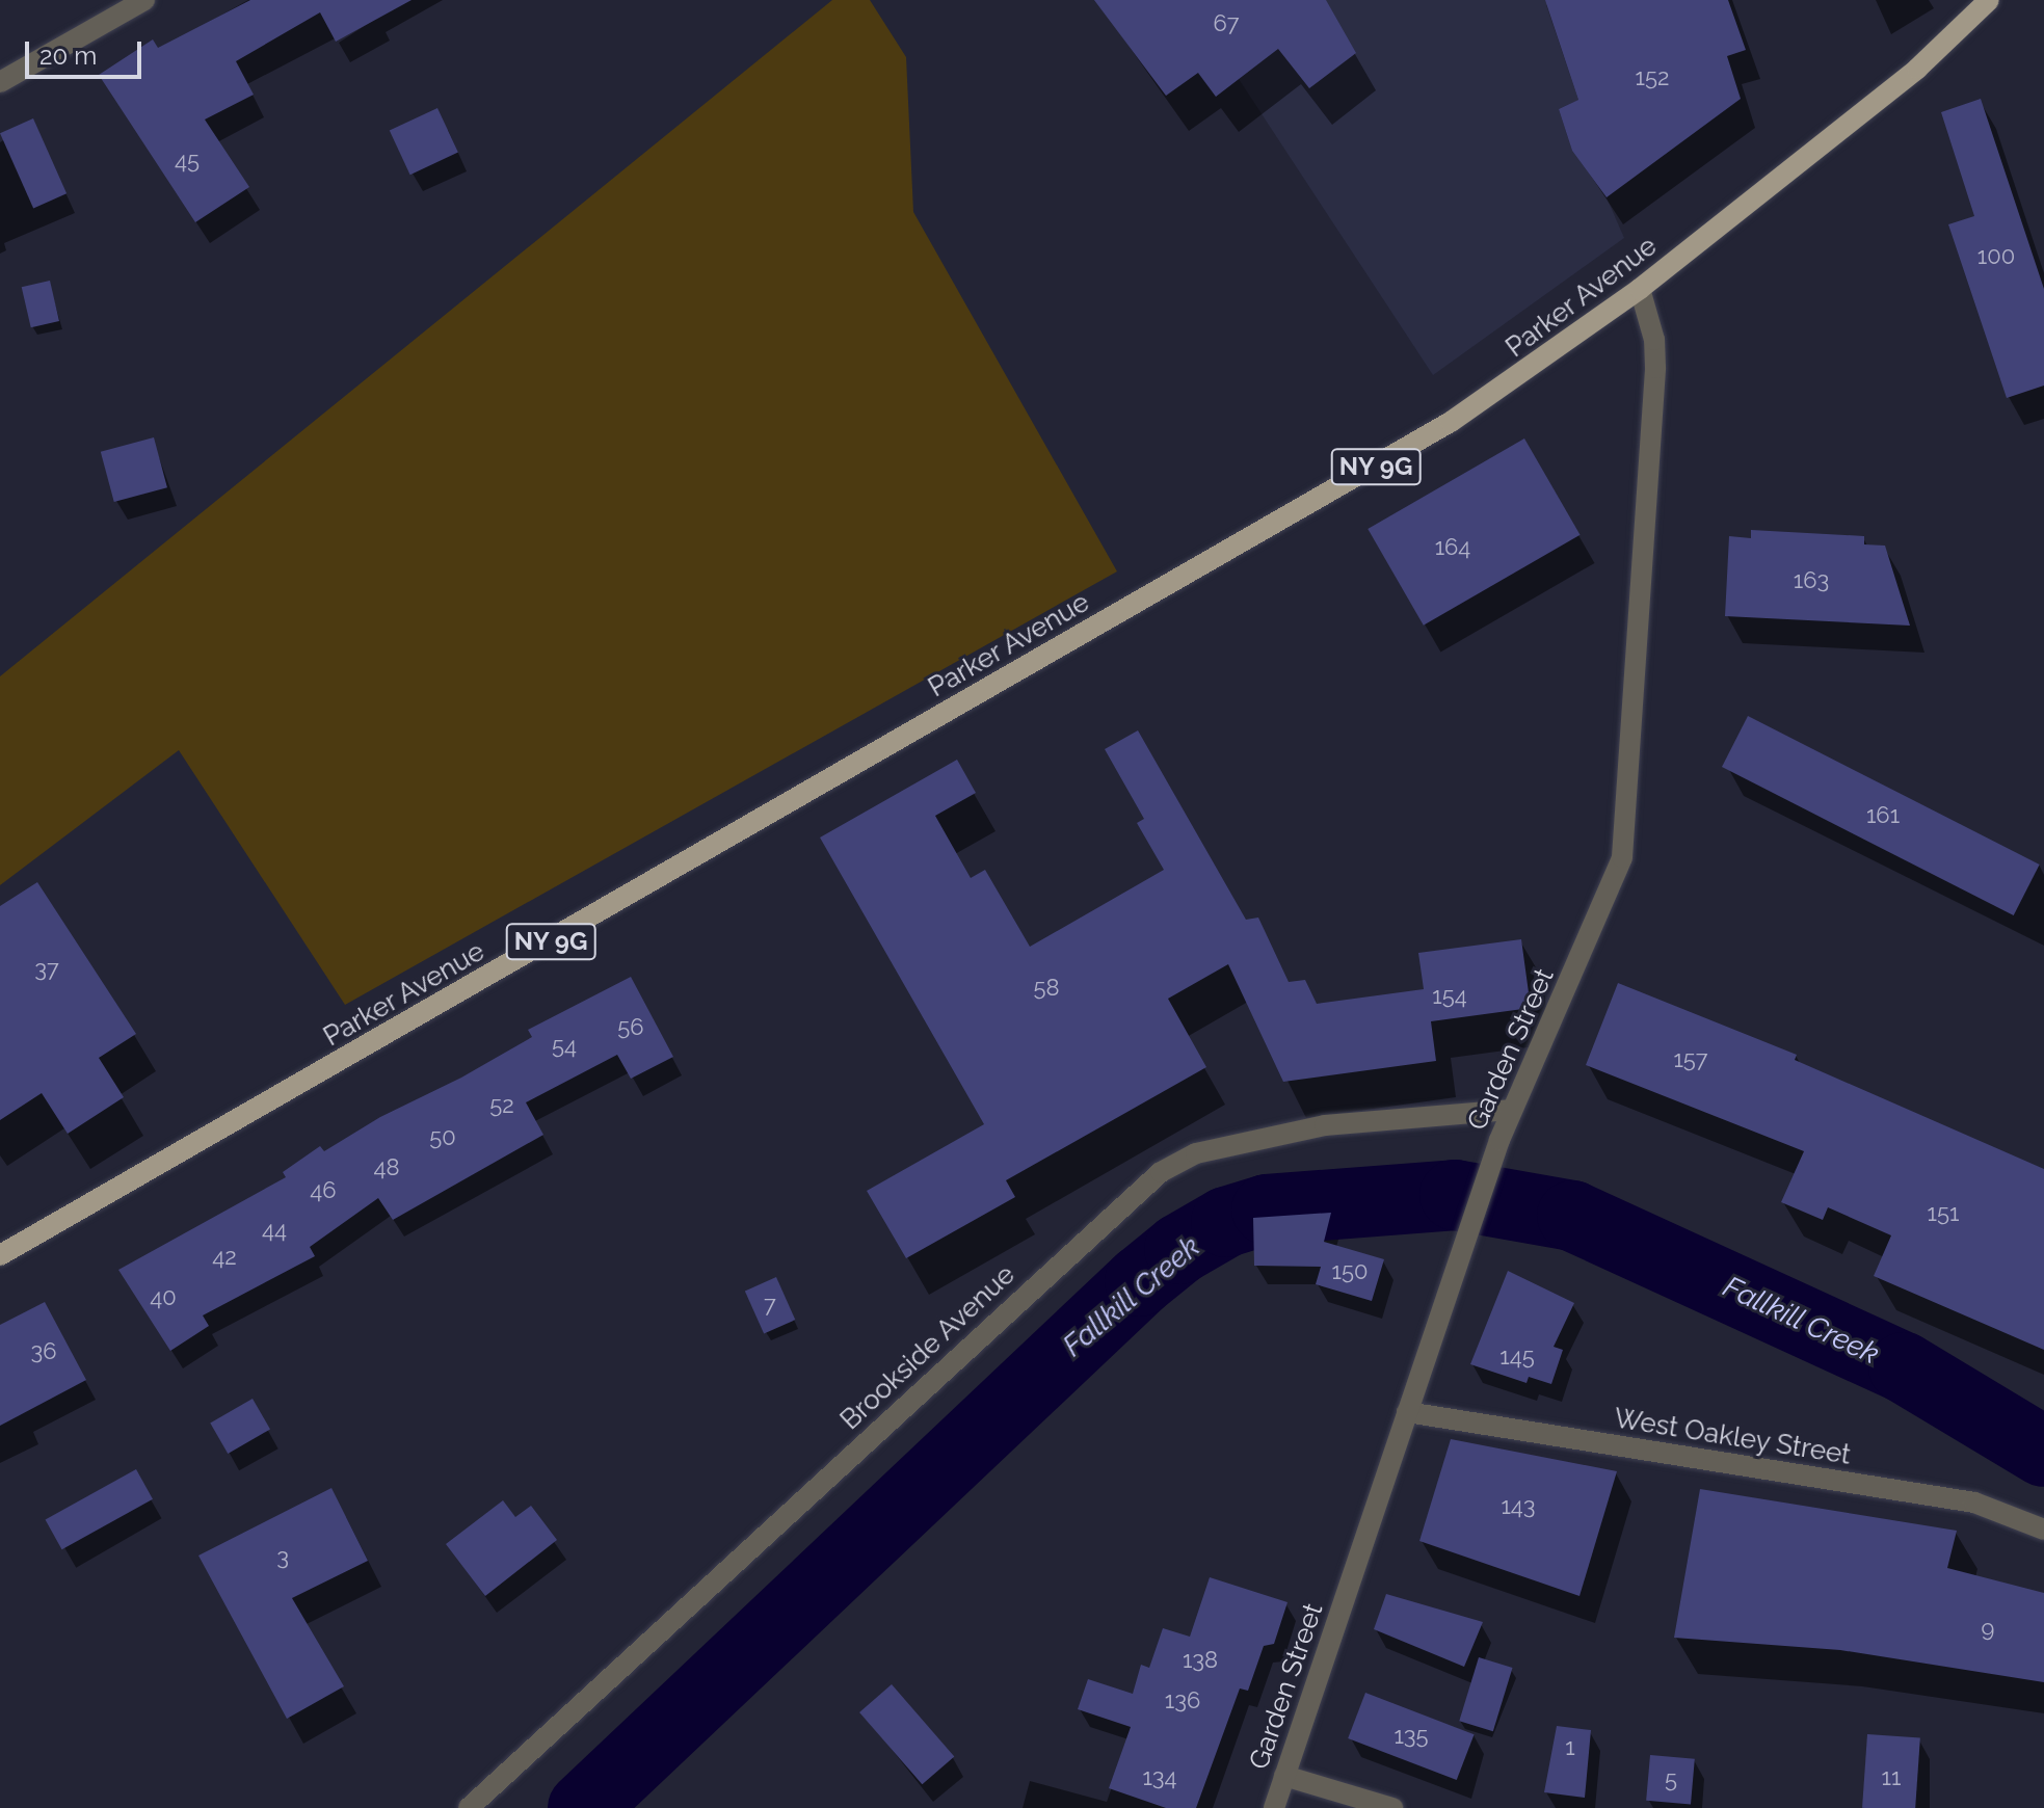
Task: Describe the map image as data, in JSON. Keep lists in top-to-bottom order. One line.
{"streets":{"main road":["Parker Avenue","NY 9G"],"street":["Garden Street","Brookside Avenue","West Oakley Street"]},"crossings":[["Parker Avenue","Garden Street"],["Garden Street","Brookside Avenue"],["Garden Street","West Oakley Street"]],"water":["Fallkill Creek"],"house_numbers":["67","152","45","100","164","163","161","37","58","154","56","54","157","52","50","48","46","151","44","42","150","40","7","36","145","143","3","9","138","136","135","1","134","11","5"],"scale_bar":"20 m"}
